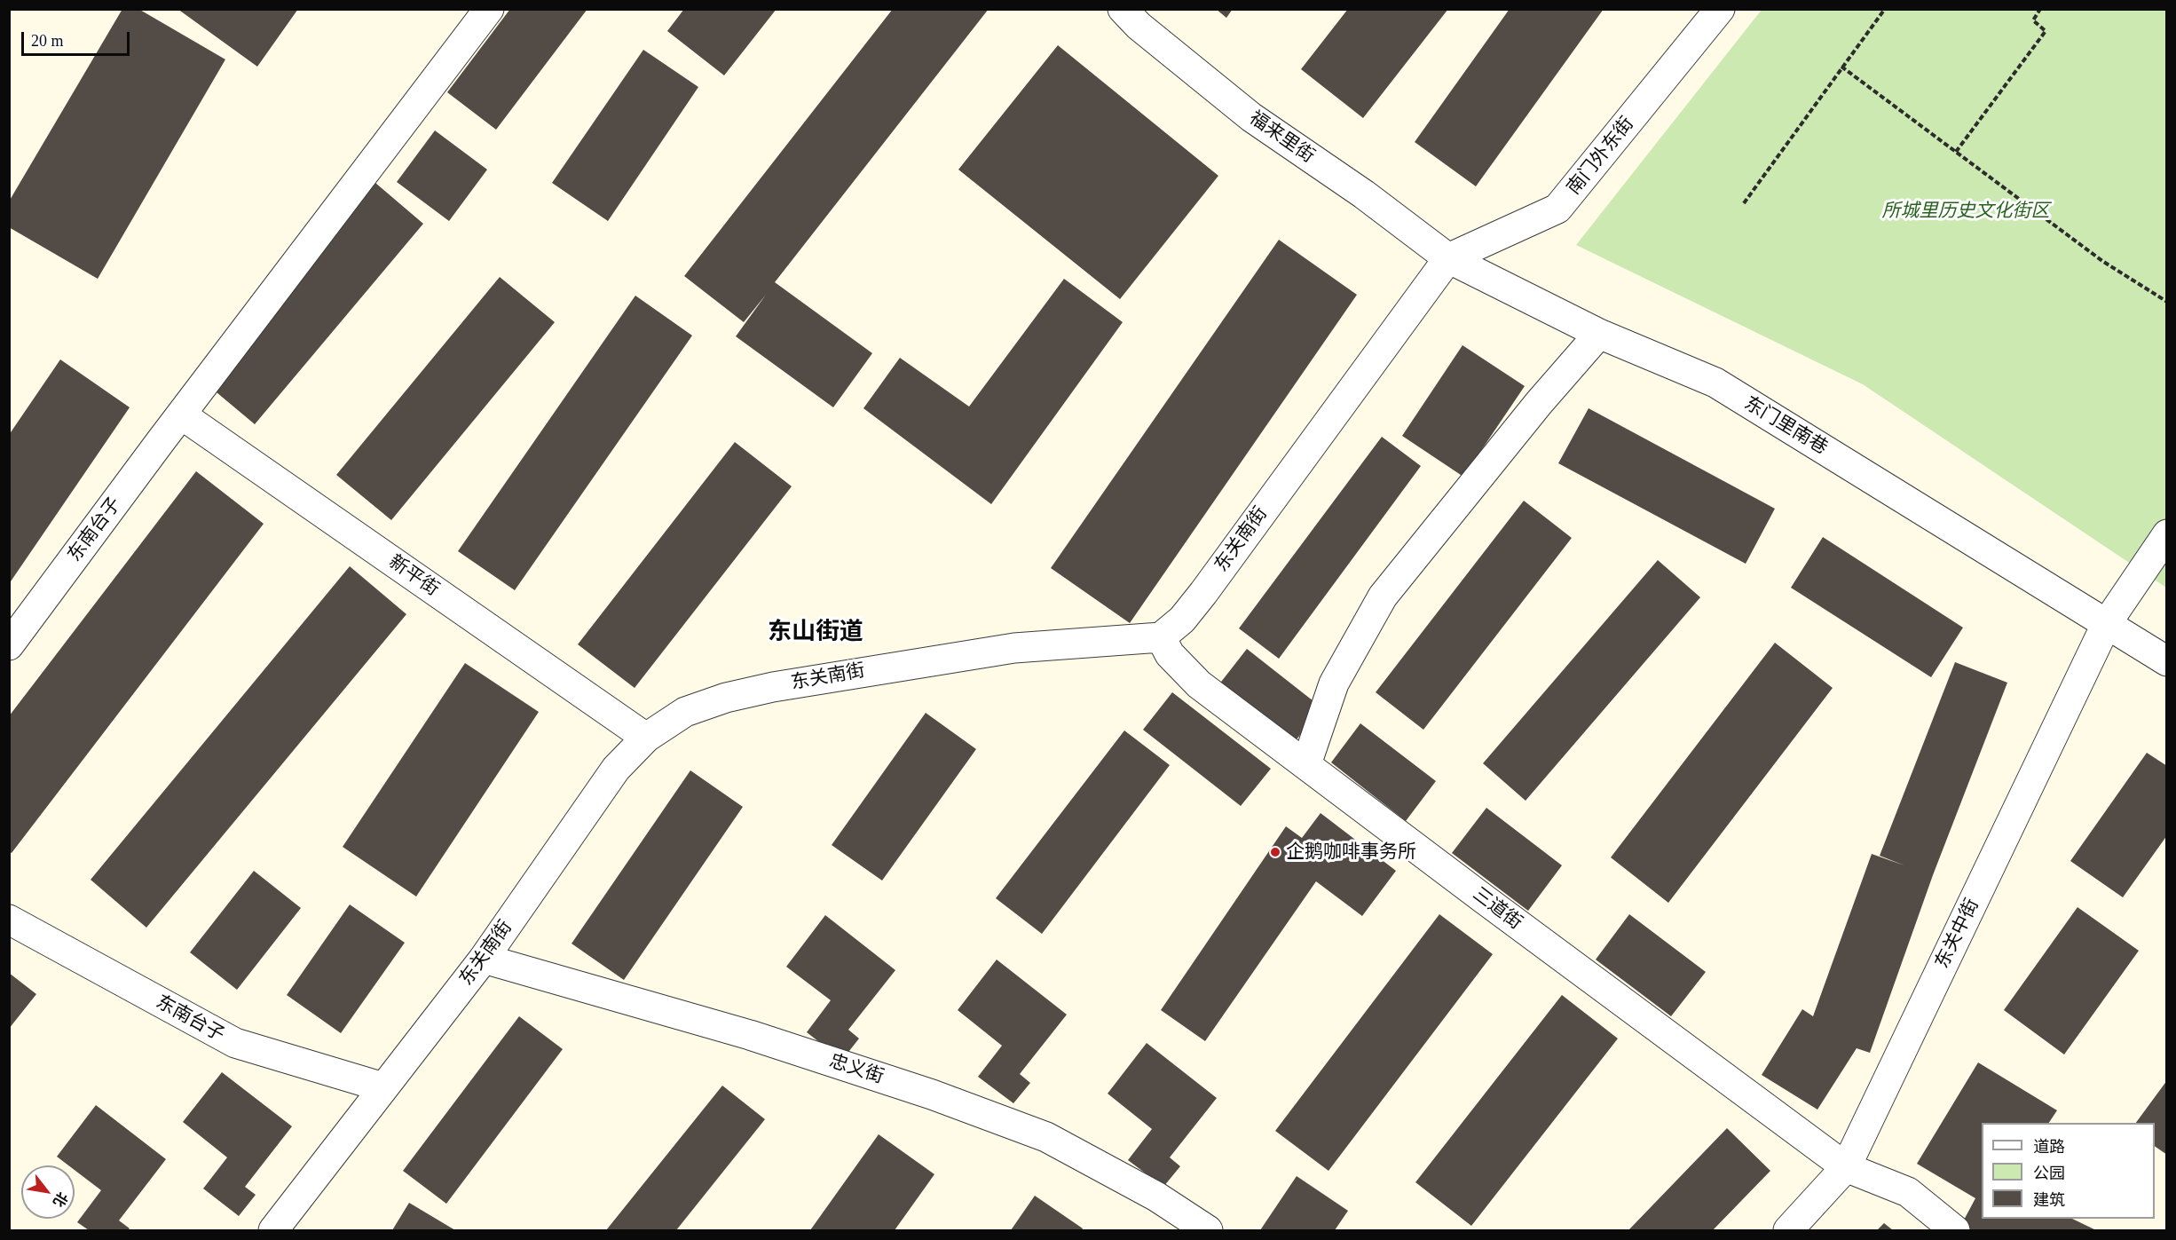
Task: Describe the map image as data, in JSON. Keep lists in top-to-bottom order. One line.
{"streets":{"street":["福来里街","南门外东街","东门里南巷","东南台子","东关南街","新平街","三道街","东关中街","忠义街"]},"crossings":[["福来里街","南门外东街"],["福来里街","东门里南巷"],["福来里街","东关南街"],["南门外东街","东门里南巷"],["南门外东街","东关南街"],["东门里南巷","东关南街"],["东门里南巷","东关中街"],["东南台子","东关南街"],["东南台子","新平街"],["东关南街","新平街"],["东关南街","三道街"],["东关南街","忠义街"],["三道街","东关中街"]],"districts":["东山街道"],"parks":["所城里历史文化街区"],"places":["企鹅咖啡事务所"],"legend":["道路","公园","建筑"],"scale_bar":"20 m","north":"bottom right"}
